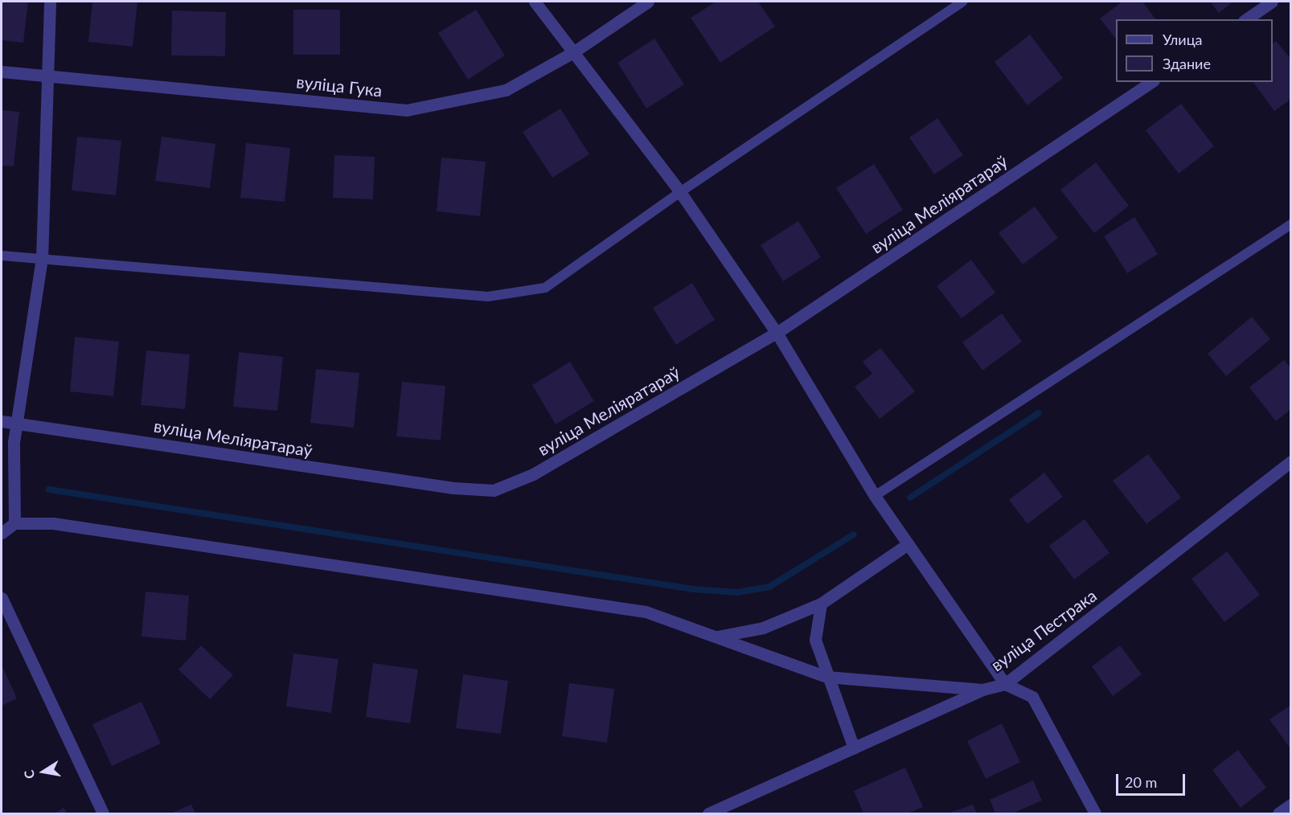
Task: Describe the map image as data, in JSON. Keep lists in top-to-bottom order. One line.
{"streets":{"street":["вуліца Гука","вуліца Меліяратараў","вуліца Пестрака"]},"legend":["Улица","Здание"],"scale_bar":"20 m","north":"left"}
